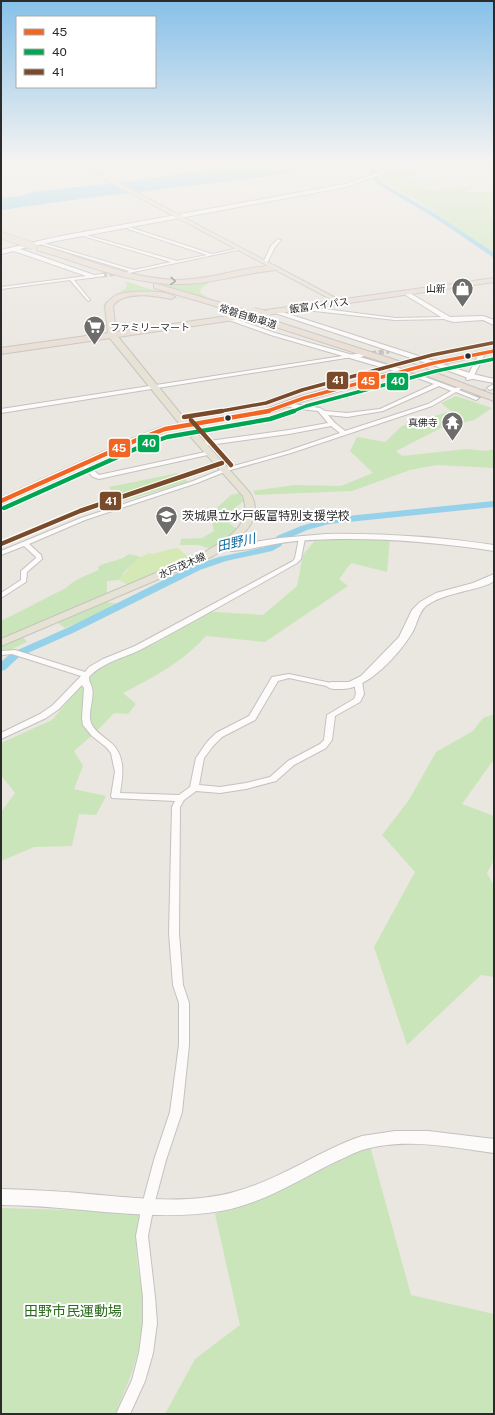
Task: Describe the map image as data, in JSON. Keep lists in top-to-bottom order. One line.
{"streets":{"highway":["飯富バイパス","常磐自動車道"],"main road":["水戸茂木線"]},"crossings":[["飯富バイパス","常磐自動車道"],["飯富バイパス","水戸茂木線"]],"water":["田野川"],"parks":["田野市民運動場"],"places":{"shop":["山新"],"supermarket":["ファミリーマート"],"temple":["真佛寺"],"school or university":["茨城県立水戸飯富特別支援学校"]},"lines":["transit line 41","transit line 45","transit line 40"],"legend":["45","40","41"]}
